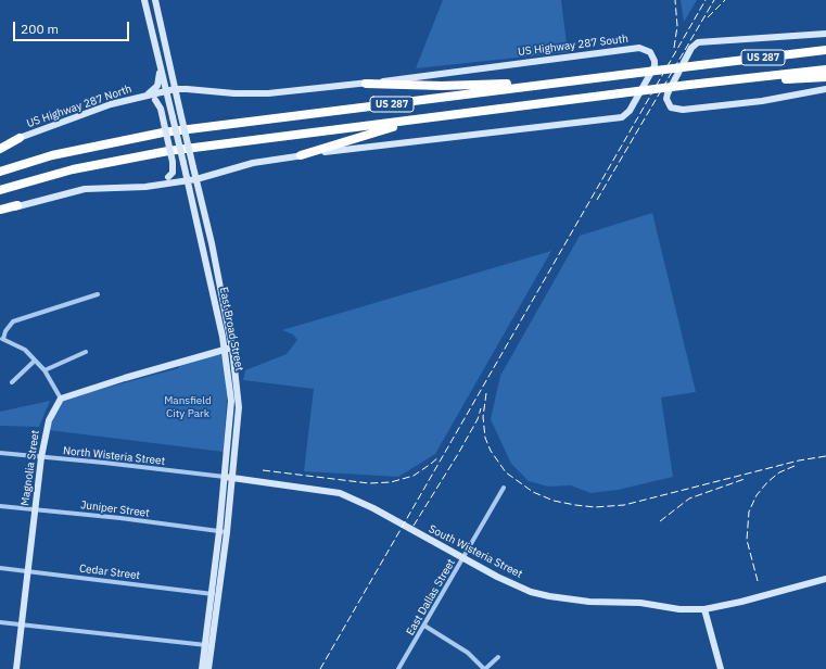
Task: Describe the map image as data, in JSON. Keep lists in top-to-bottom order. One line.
{"streets":{"highway":["US 287"],"main road":["US Highway 287 South","US Highway 287 North","East Broad Street","Magnolia Street","South Wisteria Street"],"street":["North Wisteria Street","Juniper Street","Cedar Street","East Dallas Street"]},"crossings":[["US Highway 287 South","US Highway 287 North"],["US Highway 287 South","East Broad Street"],["US Highway 287 North","East Broad Street"],["East Broad Street","North Wisteria Street"],["East Broad Street","Juniper Street"],["East Broad Street","South Wisteria Street"],["East Broad Street","Cedar Street"],["North Wisteria Street","Magnolia Street"],["North Wisteria Street","South Wisteria Street"],["Magnolia Street","Juniper Street"],["Magnolia Street","Cedar Street"],["South Wisteria Street","East Dallas Street"]],"parks":["Mansfield City Park"],"scale_bar":"200 m"}
